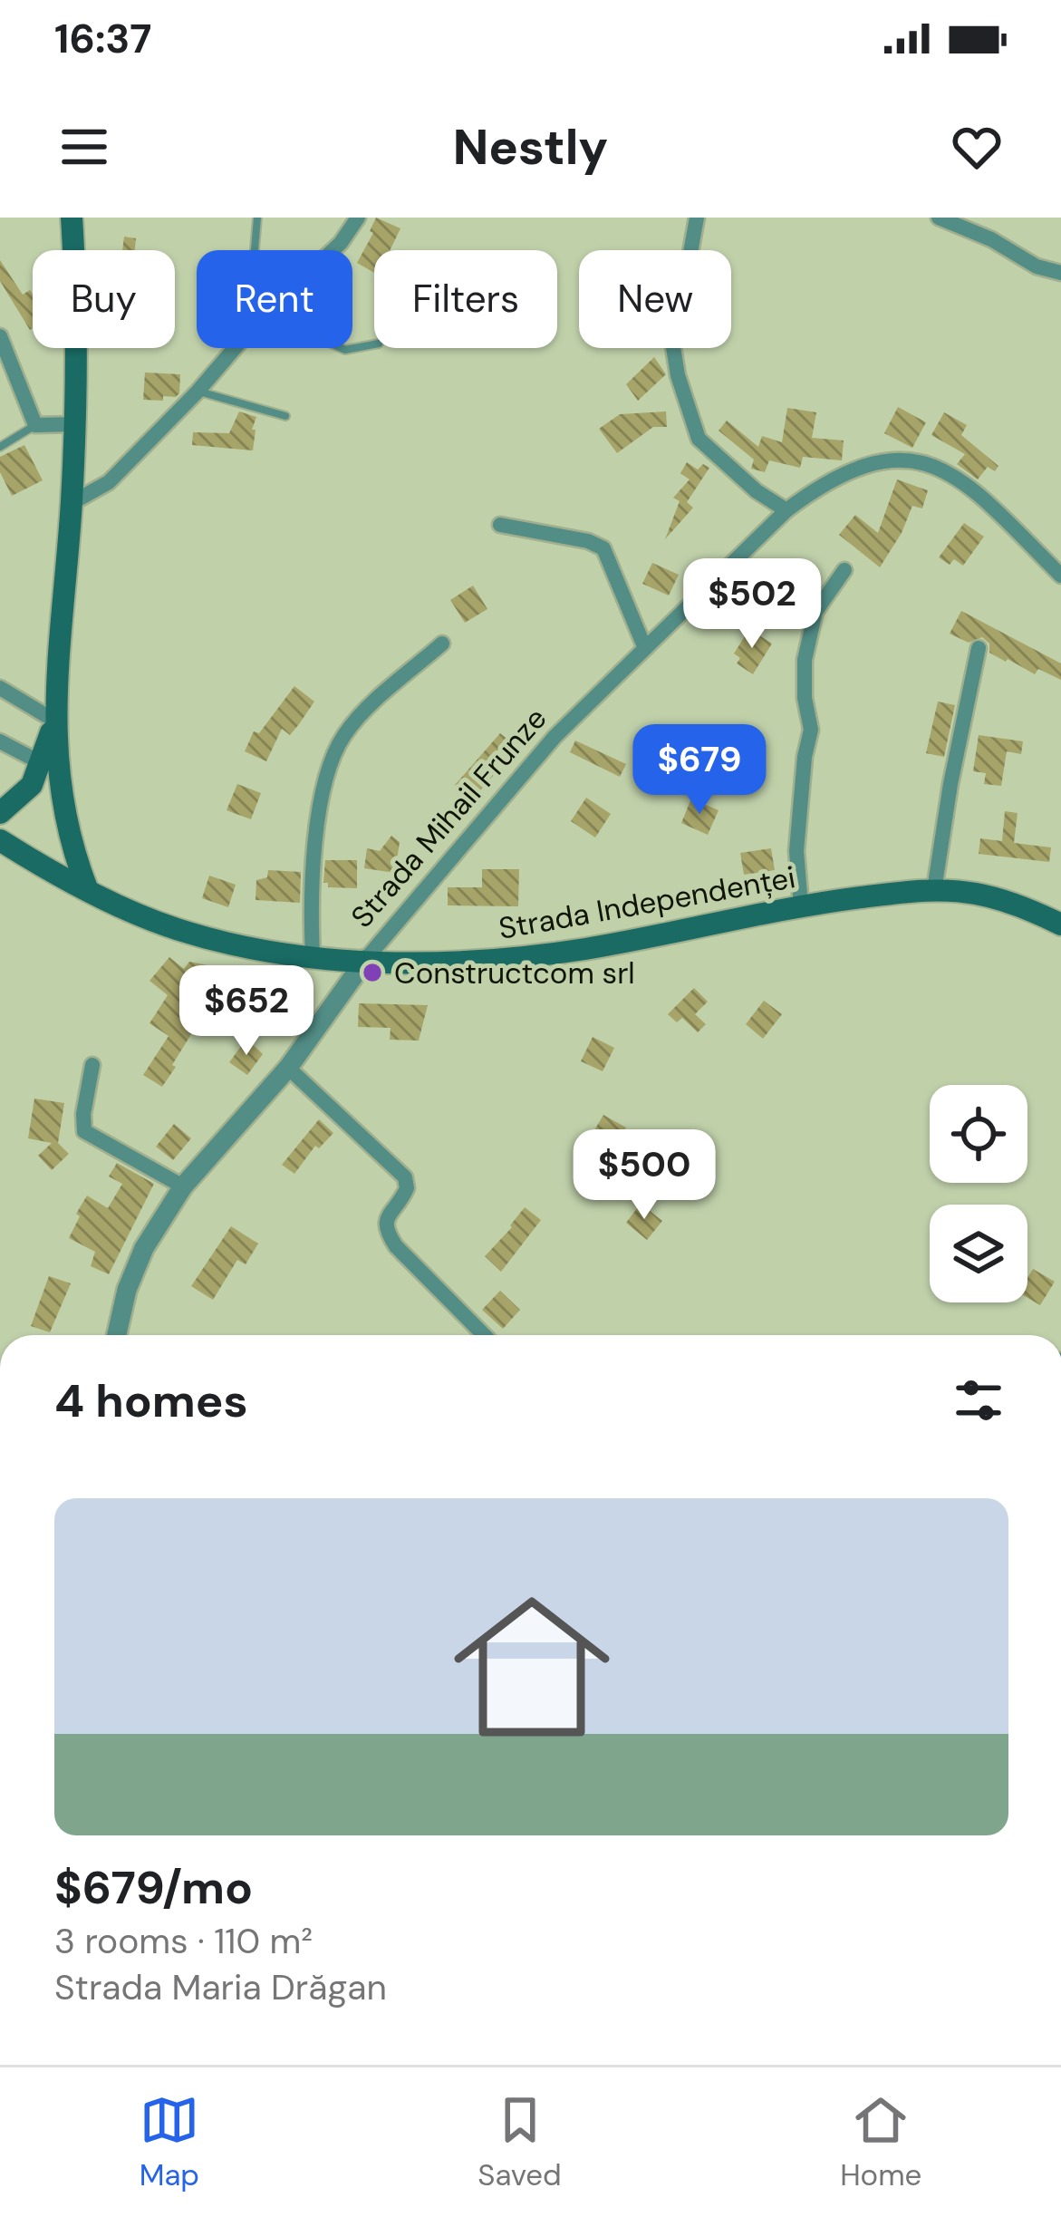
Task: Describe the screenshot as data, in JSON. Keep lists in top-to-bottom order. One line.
{"streets":{"main road":["Strada Independenței"],"street":["Strada Mihail Frunze"]},"crossings":[["Strada Mihail Frunze","Strada Independenței"]],"places":["Constructcom srl"],"page":{"status":"16:37","header":"Nestly","chip":["Buy","Rent","Filters","New"],"price":["$502","$679","$652","$500"],"heading":"4 homes","list":[{"name":"$679/mo","note":"3 rooms · 110 m² · Strada Maria Drăgan"}],"tabs":["Map","Saved","Home"]}}
